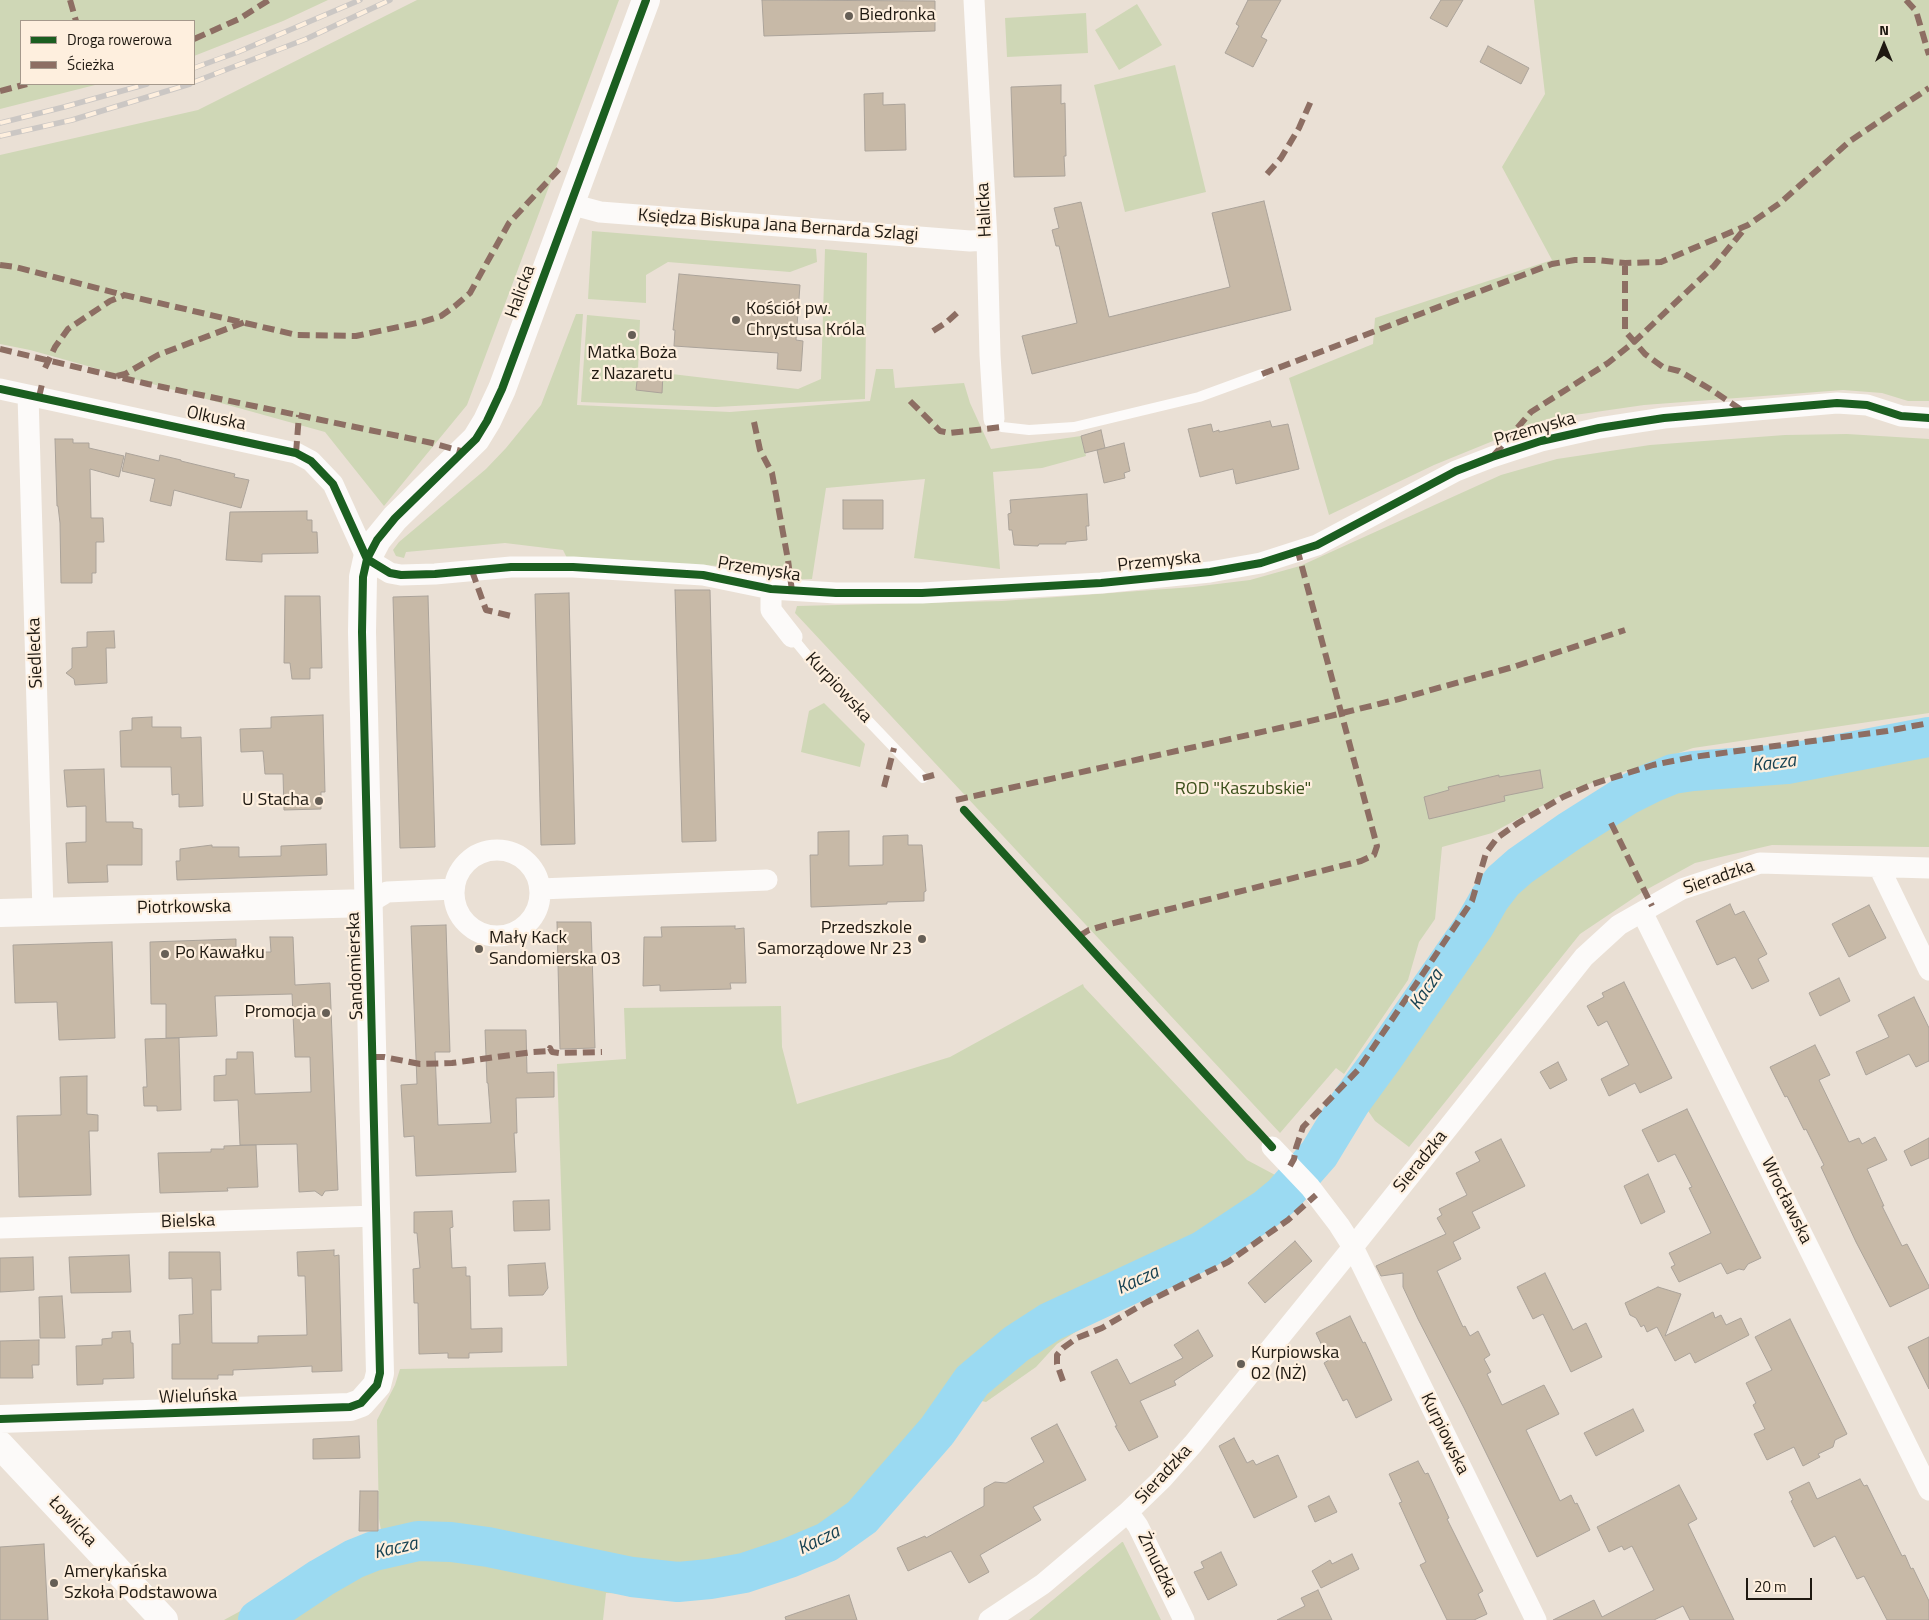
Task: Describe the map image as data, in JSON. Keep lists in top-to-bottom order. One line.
{"streets":{"street":["Halicka","Księdza Biskupa Jana Bernarda Szlagi","Olkuska","Przemyska","Siedlecka","Kurpiowska","Sieradzka","Piotrkowska","Sandomierska","Wrocławska","Bielska","Wieluńska","Łowicka","Żmudzka"]},"crossings":[["Halicka","Księdza Biskupa Jana Bernarda Szlagi"],["Halicka","Olkuska"],["Halicka","Przemyska"],["Halicka","Sandomierska"],["Olkuska","Przemyska"],["Olkuska","Siedlecka"],["Olkuska","Sandomierska"],["Przemyska","Kurpiowska"],["Przemyska","Sandomierska"],["Siedlecka","Piotrkowska"],["Kurpiowska","Sieradzka"],["Sieradzka","Wrocławska"],["Sieradzka","Żmudzka"],["Piotrkowska","Sandomierska"],["Sandomierska","Bielska"],["Sandomierska","Wieluńska"]],"water":["Kacza"],"parks":["ROD \"Kaszubskie\""],"places":["Biedronka","Kościół pw. Chrystusa Króla","Matka Boża z Nazaretu","U Stacha","Przedszkole Samorządowe Nr 23","Mały Kack Sandomierska 03","Po Kawałku","Promocja","Kurpiowska 02 (NŻ)","Amerykańska Szkoła Podstawowa"],"legend":["Droga rowerowa","Ścieżka"],"scale_bar":"20 m","north":"top"}
